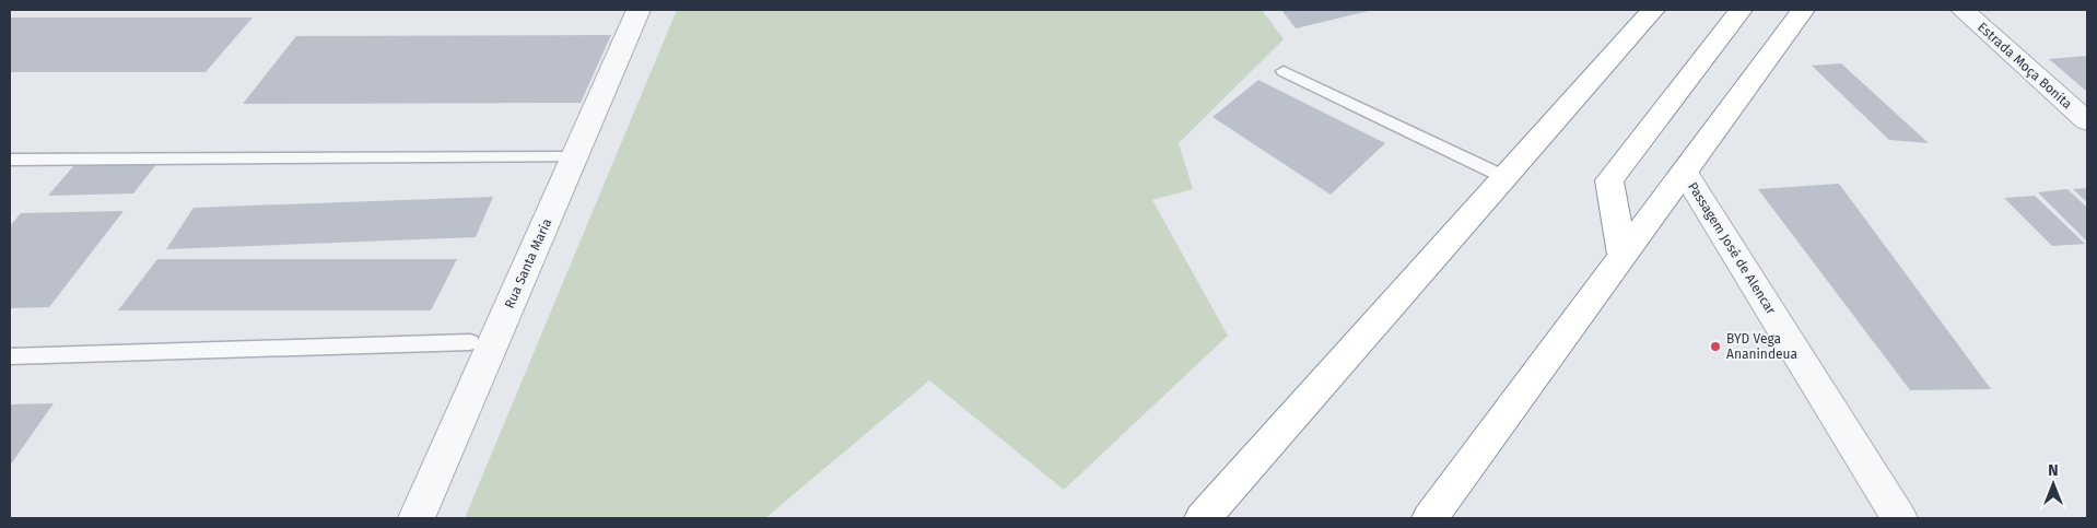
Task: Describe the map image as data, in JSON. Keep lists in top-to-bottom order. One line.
{"streets":{"street":["Estrada Moça Bonita","Passagem José de Alencar","Rua Santa Maria"]},"places":["BYD Vega Ananindeua"],"north":"top"}
